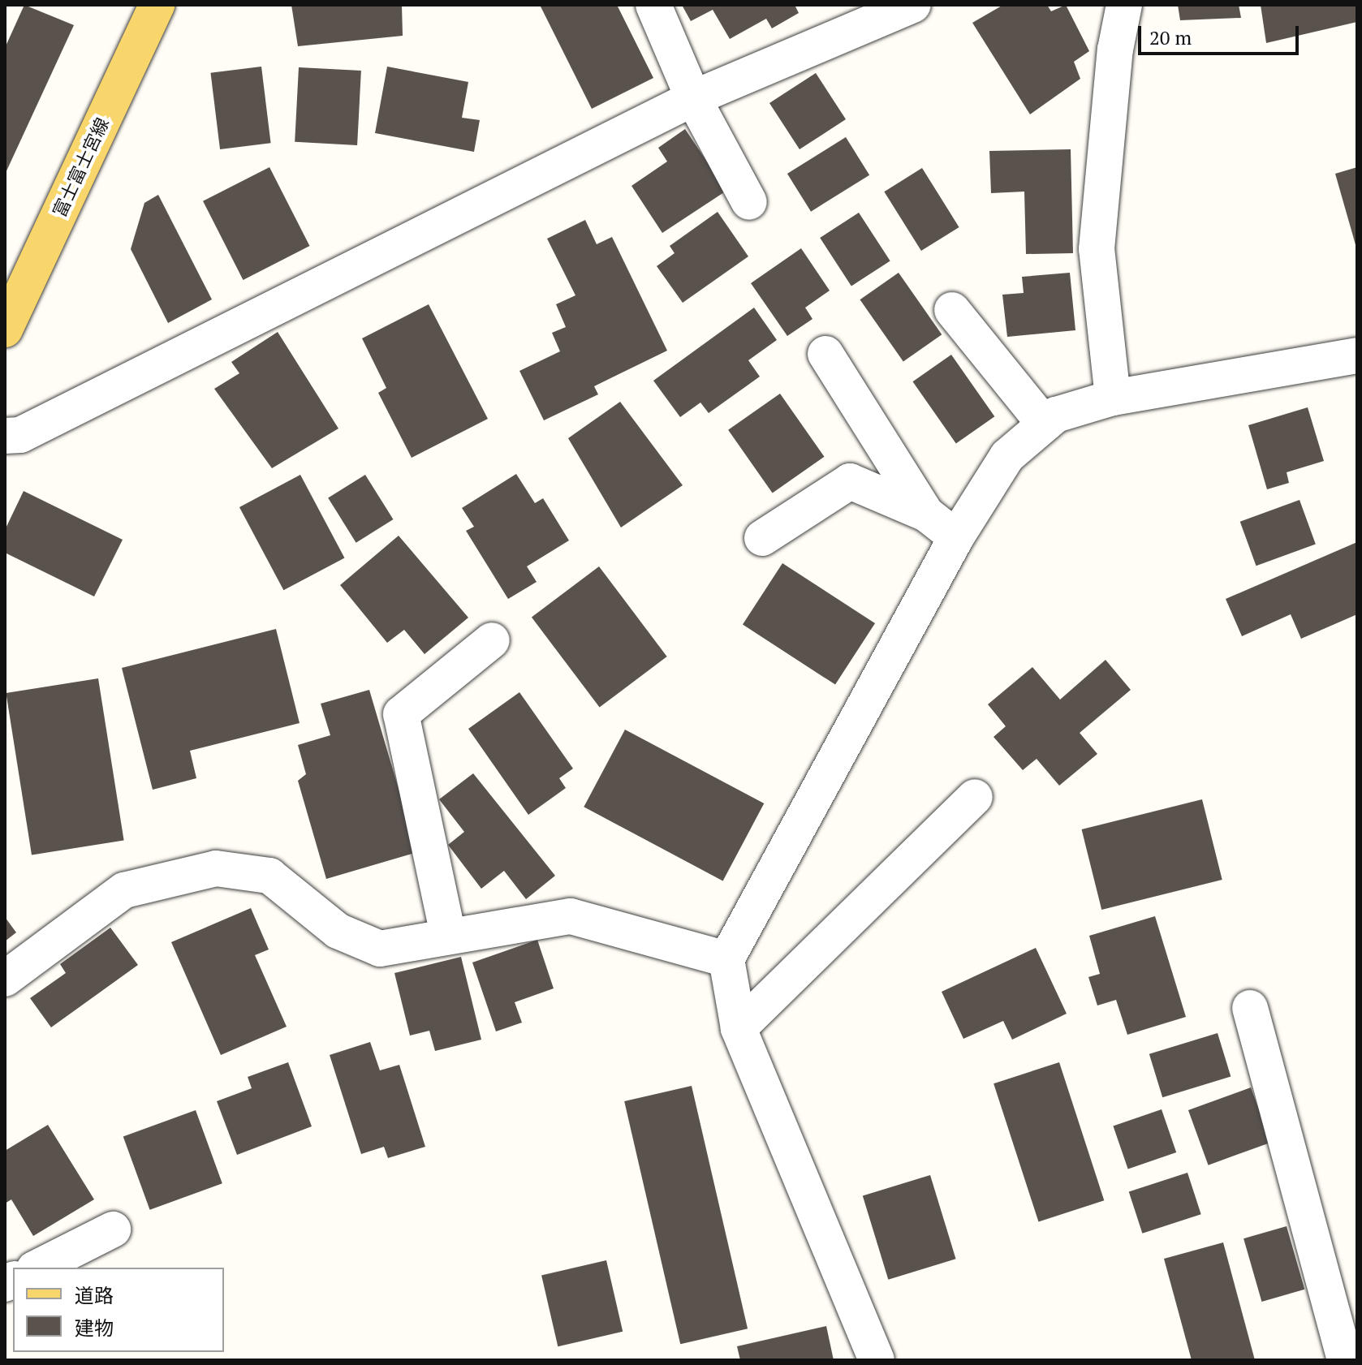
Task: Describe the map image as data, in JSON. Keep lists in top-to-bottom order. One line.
{"streets":{"main road":["富士富士宮線"]},"legend":["道路","建物"],"scale_bar":"20 m"}
